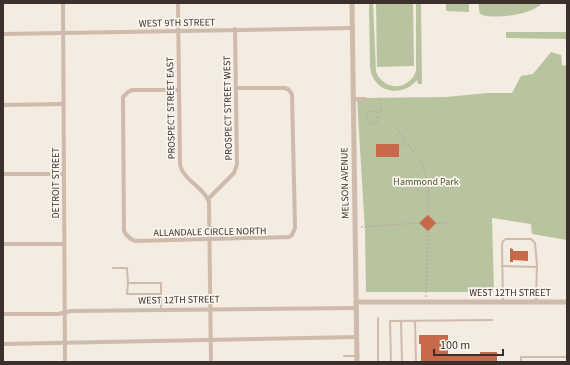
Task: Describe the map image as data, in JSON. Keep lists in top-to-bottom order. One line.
{"streets":{"street":["WEST 9TH STREET","PROSPECT STREET EAST","PROSPECT STREET WEST","DETROIT STREET","MELSON AVENUE","ALLANDALE CIRCLE NORTH","WEST 12TH STREET"]},"crossings":[["WEST 9TH STREET","PROSPECT STREET EAST"],["WEST 9TH STREET","PROSPECT STREET WEST"],["WEST 9TH STREET","DETROIT STREET"],["WEST 9TH STREET","MELSON AVENUE"],["PROSPECT STREET EAST","PROSPECT STREET WEST"],["PROSPECT STREET EAST","ALLANDALE CIRCLE NORTH"],["PROSPECT STREET WEST","ALLANDALE CIRCLE NORTH"],["DETROIT STREET","WEST 12TH STREET"],["MELSON AVENUE","WEST 12TH STREET"]],"parks":["Hammond Park"],"scale_bar":"100 m"}
